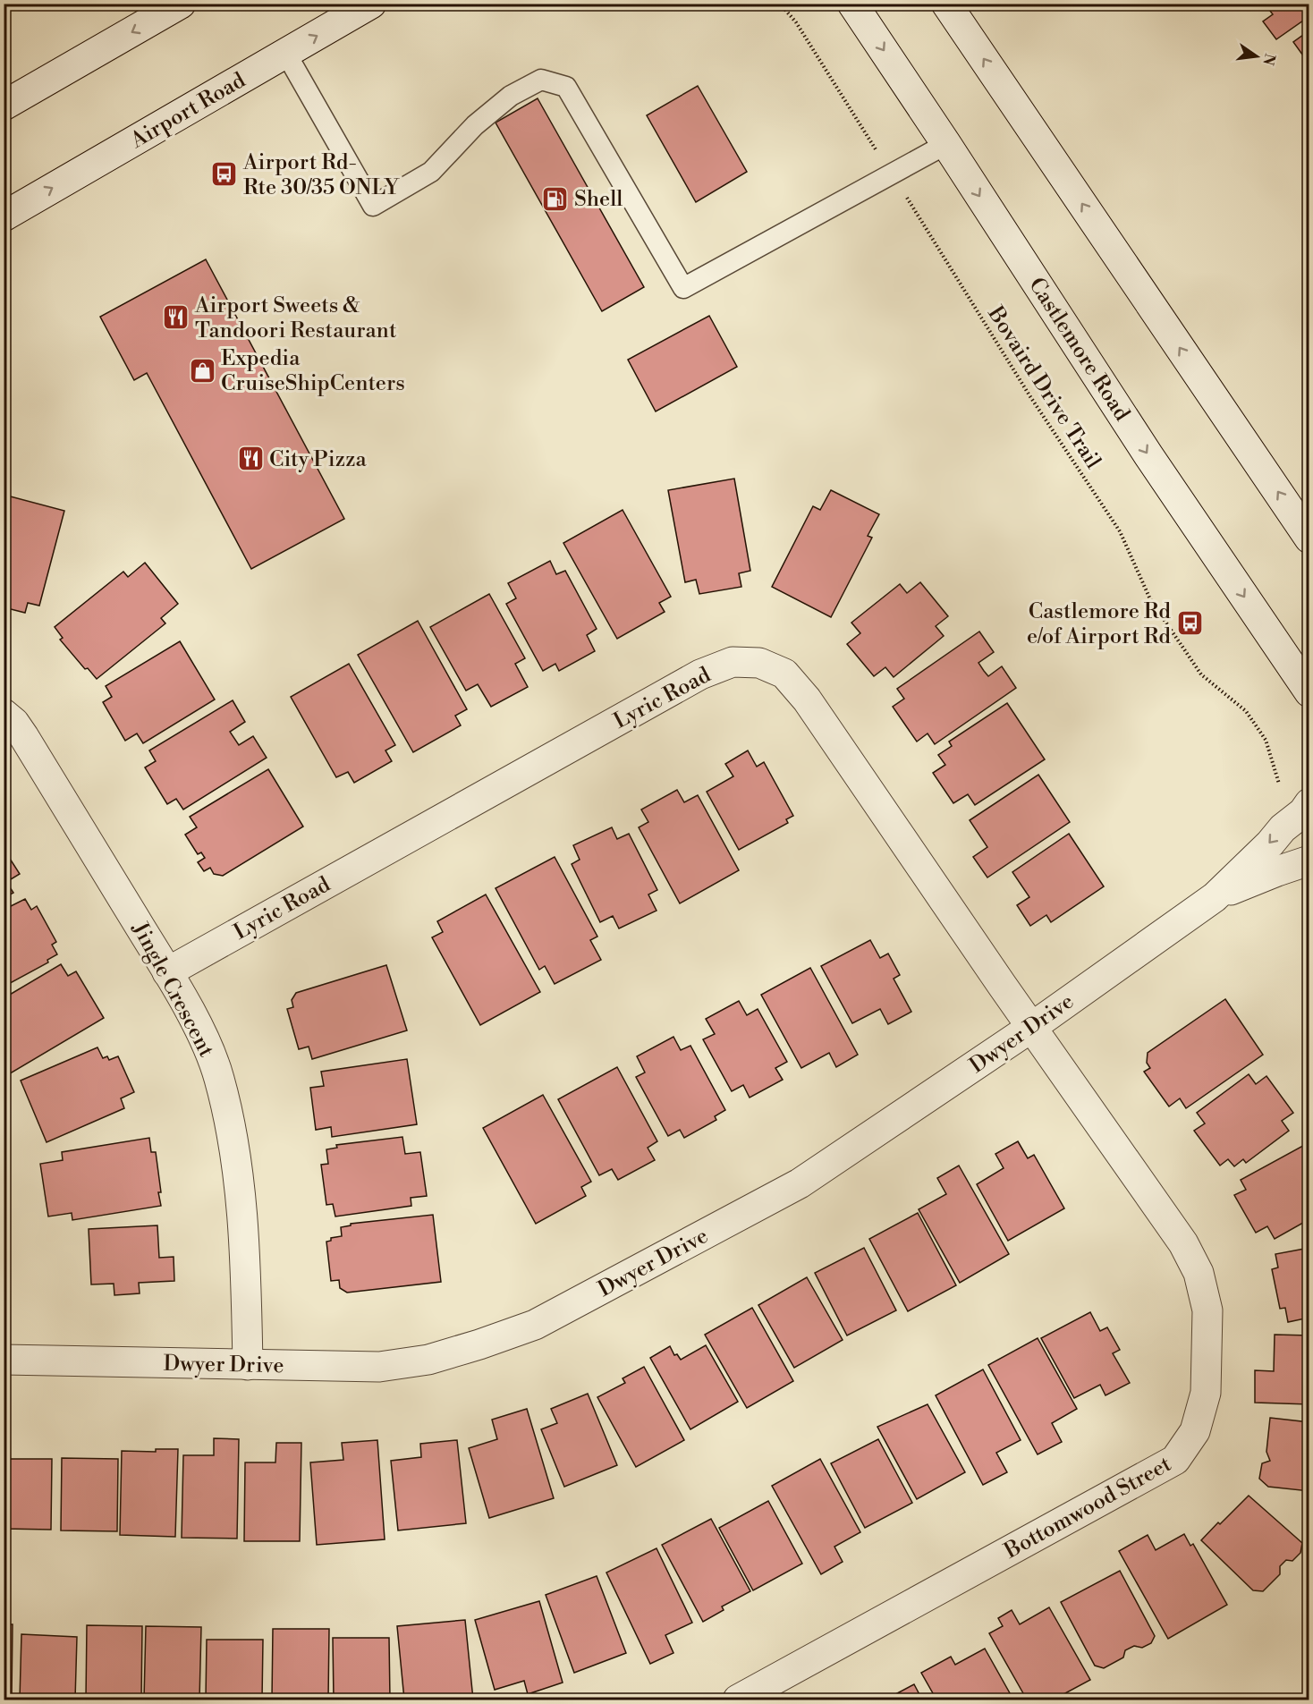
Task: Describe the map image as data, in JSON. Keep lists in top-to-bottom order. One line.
{"streets":{"street":["Airport Road","Castlemore Road","Lyric Road","Jingle Crescent","Dwyer Drive","Bottomwood Street"],"path":["Bovaird Drive Trail"]},"crossings":[["Lyric Road","Jingle Crescent"],["Lyric Road","Dwyer Drive"],["Lyric Road","Bottomwood Street"],["Jingle Crescent","Dwyer Drive"],["Dwyer Drive","Bottomwood Street"]],"places":{"bus stop":["Airport Rd- Rte 30/35 ONLY","Castlemore Rd e/of Airport Rd"],"fuel station":["Shell"],"restaurant":["Airport Sweets & Tandoori Restaurant","City Pizza"],"shop":["Expedia CruiseShipCenters"]},"north":"right"}
